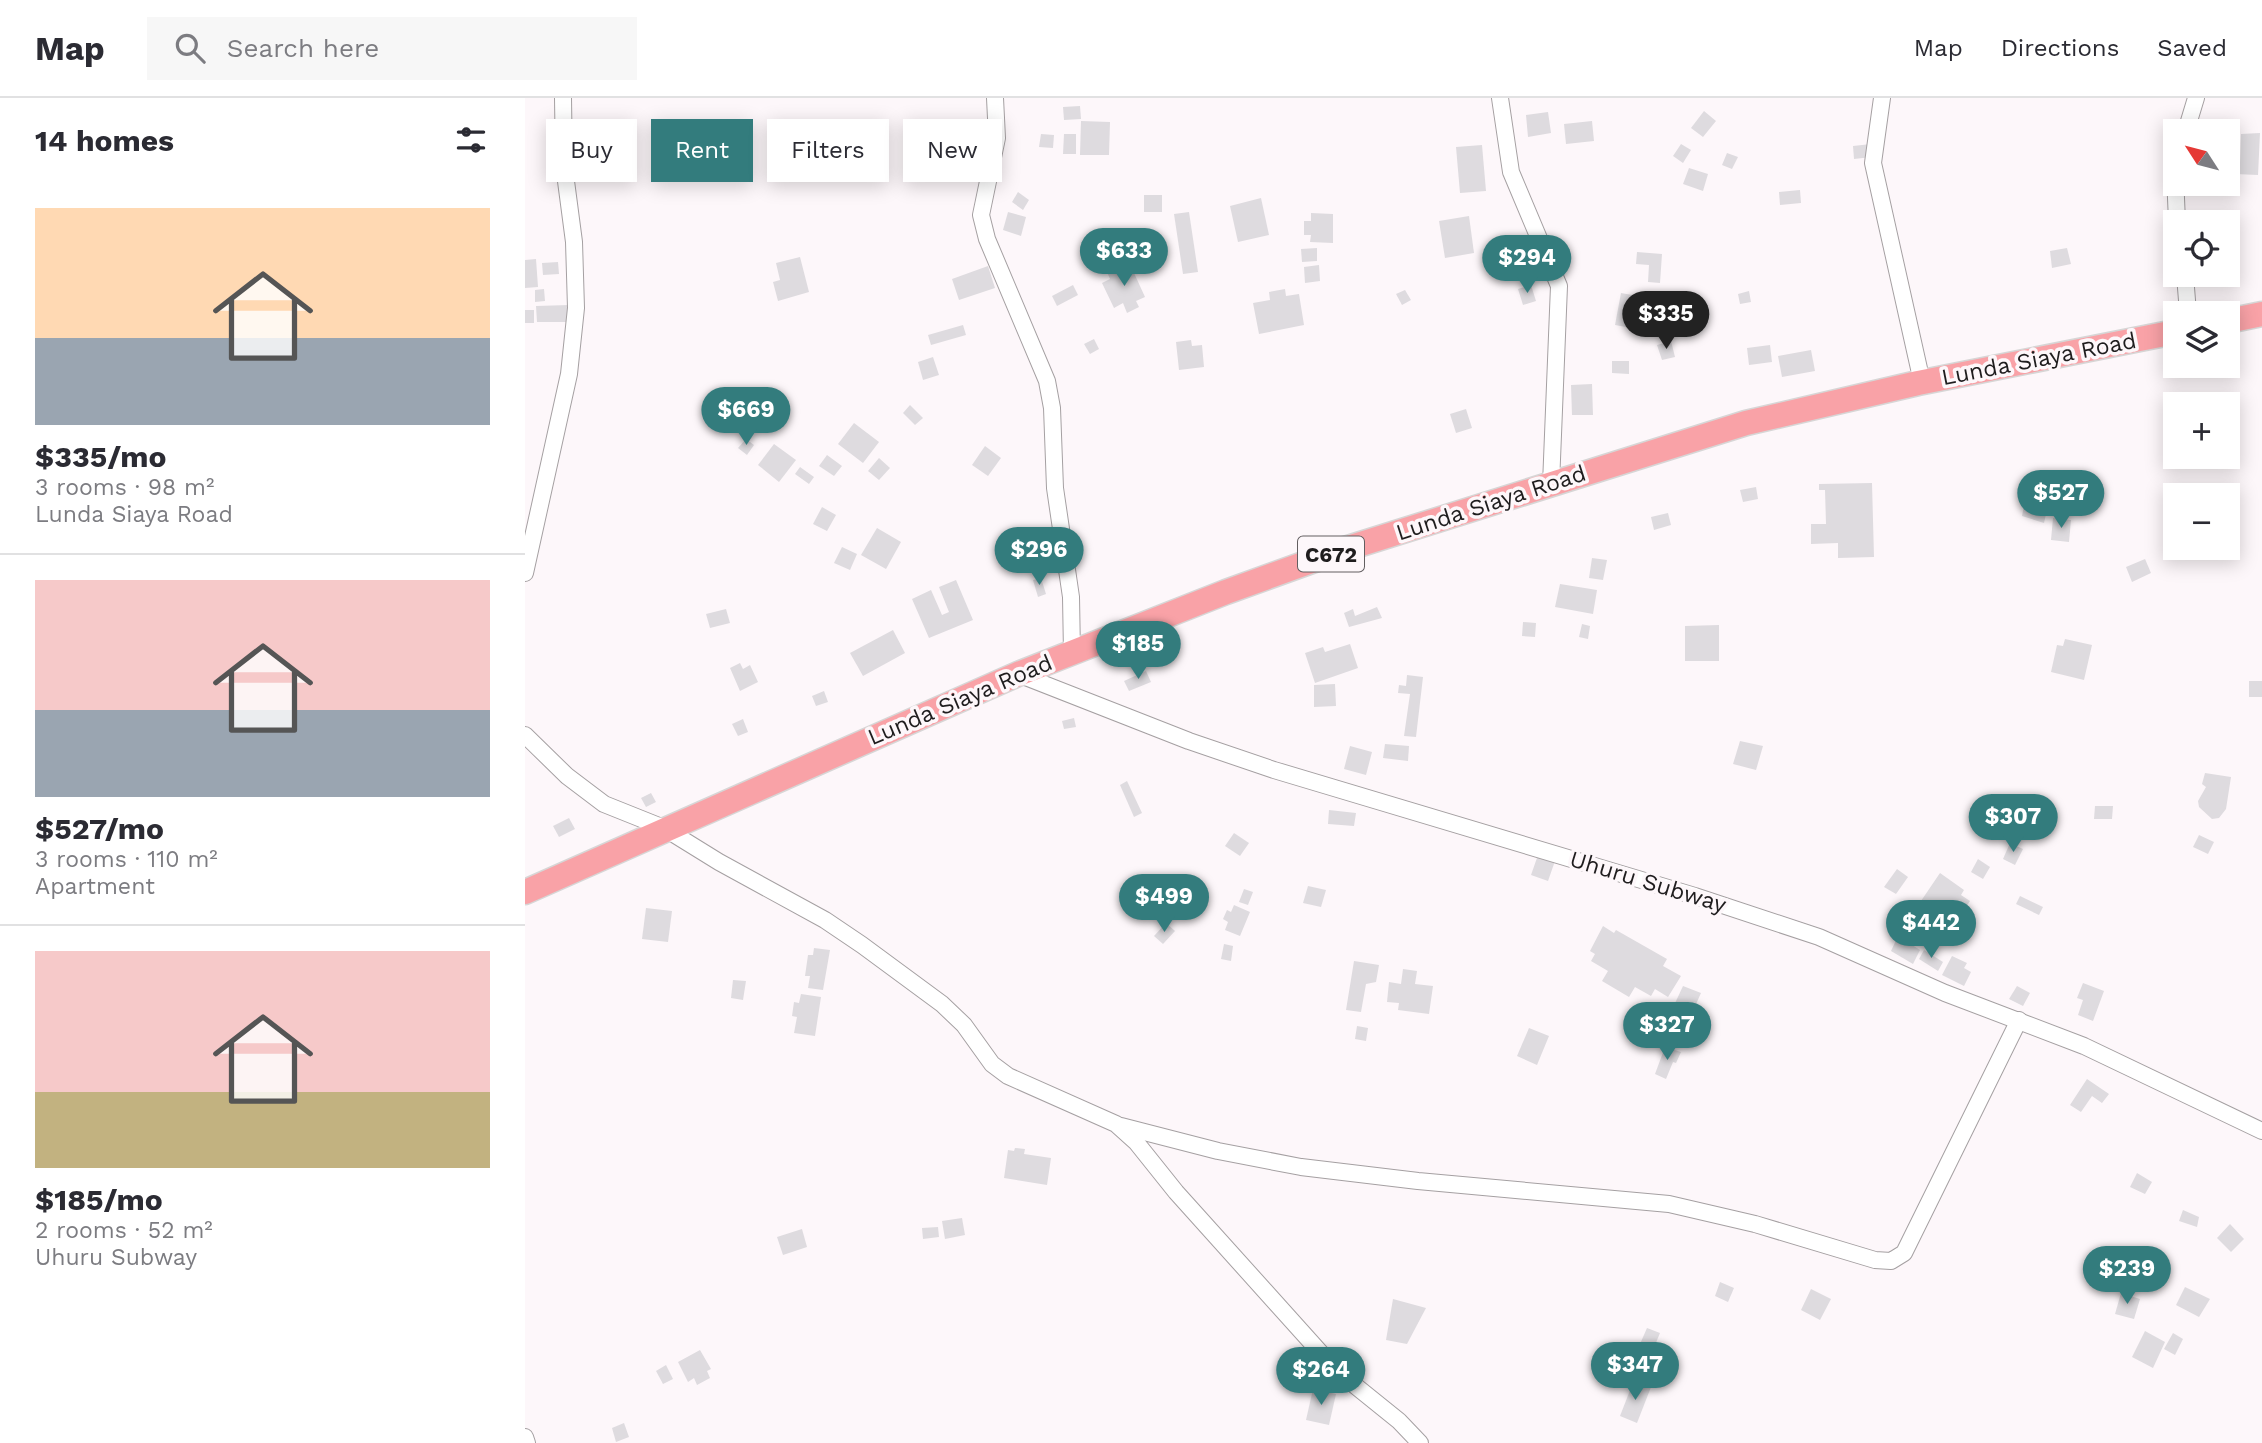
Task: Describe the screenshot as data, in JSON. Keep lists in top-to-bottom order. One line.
{"streets":{"main road":["Lunda Siaya Road","C672"],"street":["Uhuru Subway"]},"crossings":[["Lunda Siaya Road","Uhuru Subway"]],"north":"top left","page":{"header":"Map","search":"Search here","nav":["Map","Directions","Saved"],"heading":"14 homes","map_buttons":["+","−"],"chip":["Buy","Rent","Filters","New"],"list":[{"name":"$335/mo","note":"3 rooms · 98 m² · Lunda Siaya Road"},{"name":"$527/mo","note":"3 rooms · 110 m² · Apartment"},{"name":"$185/mo","note":"2 rooms · 52 m² · Uhuru Subway"}],"price":["$633","$294","$335","$669","$527","$296","$185","$307","$499","$442","$327","$239","$347","$264"]}}
